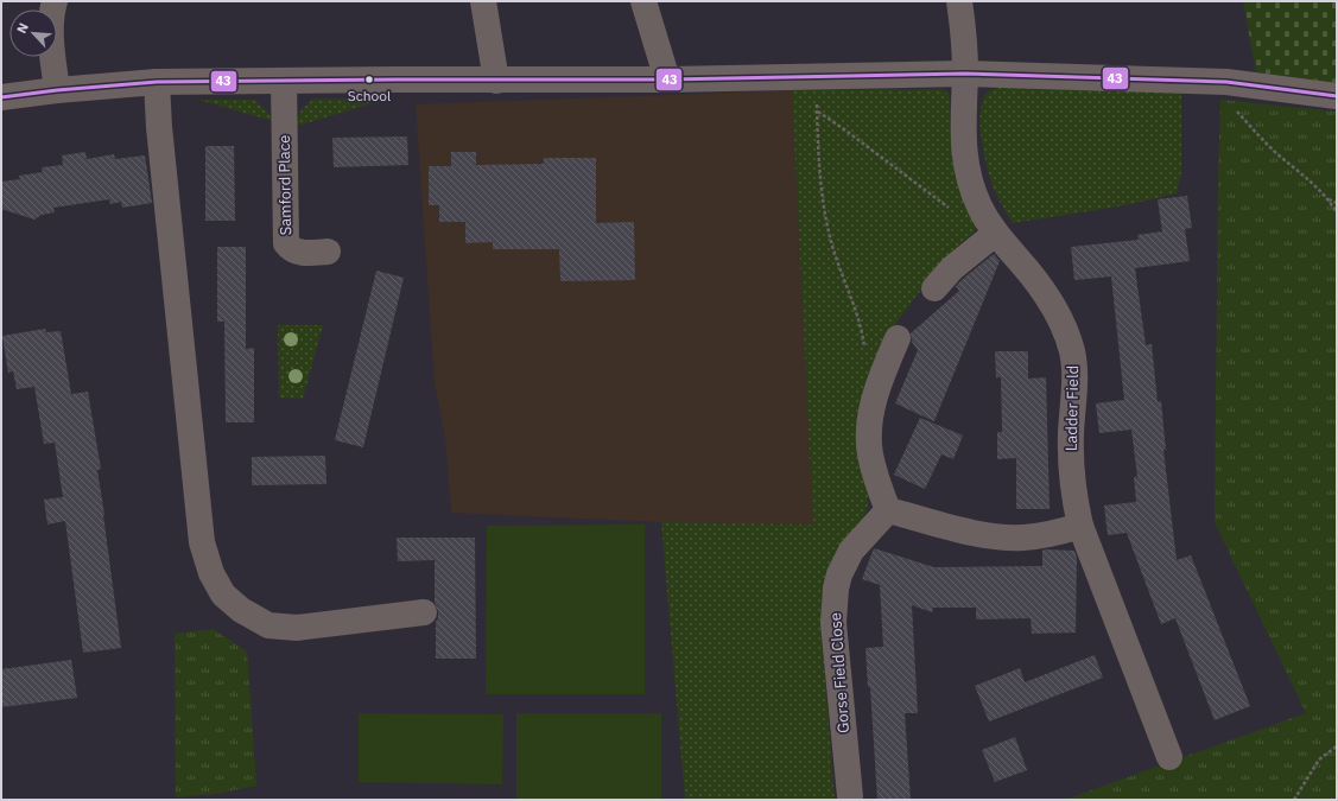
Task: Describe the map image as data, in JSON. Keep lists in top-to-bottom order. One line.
{"streets":{"street":["Samford Place","Ladder Field","Gorse Field Close"]},"places":["School"],"lines":["transit line 43"],"north":"top left"}
